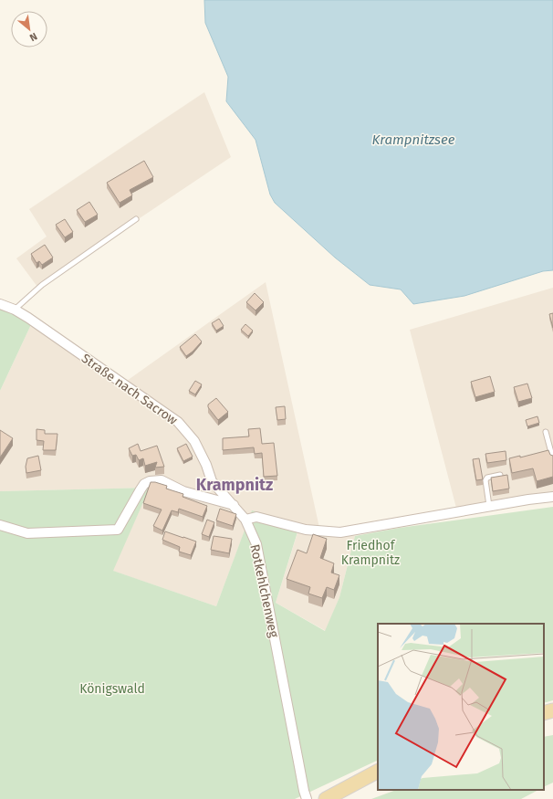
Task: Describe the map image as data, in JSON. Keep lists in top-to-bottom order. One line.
{"streets":{"street":["Straße nach Sacrow","Rotkehlchenweg"]},"crossings":[["Straße nach Sacrow","Rotkehlchenweg"]],"districts":["Krampnitz"],"water":["Krampnitzsee"],"parks":["Friedhof Krampnitz","Königswald"],"north":"bottom right"}
